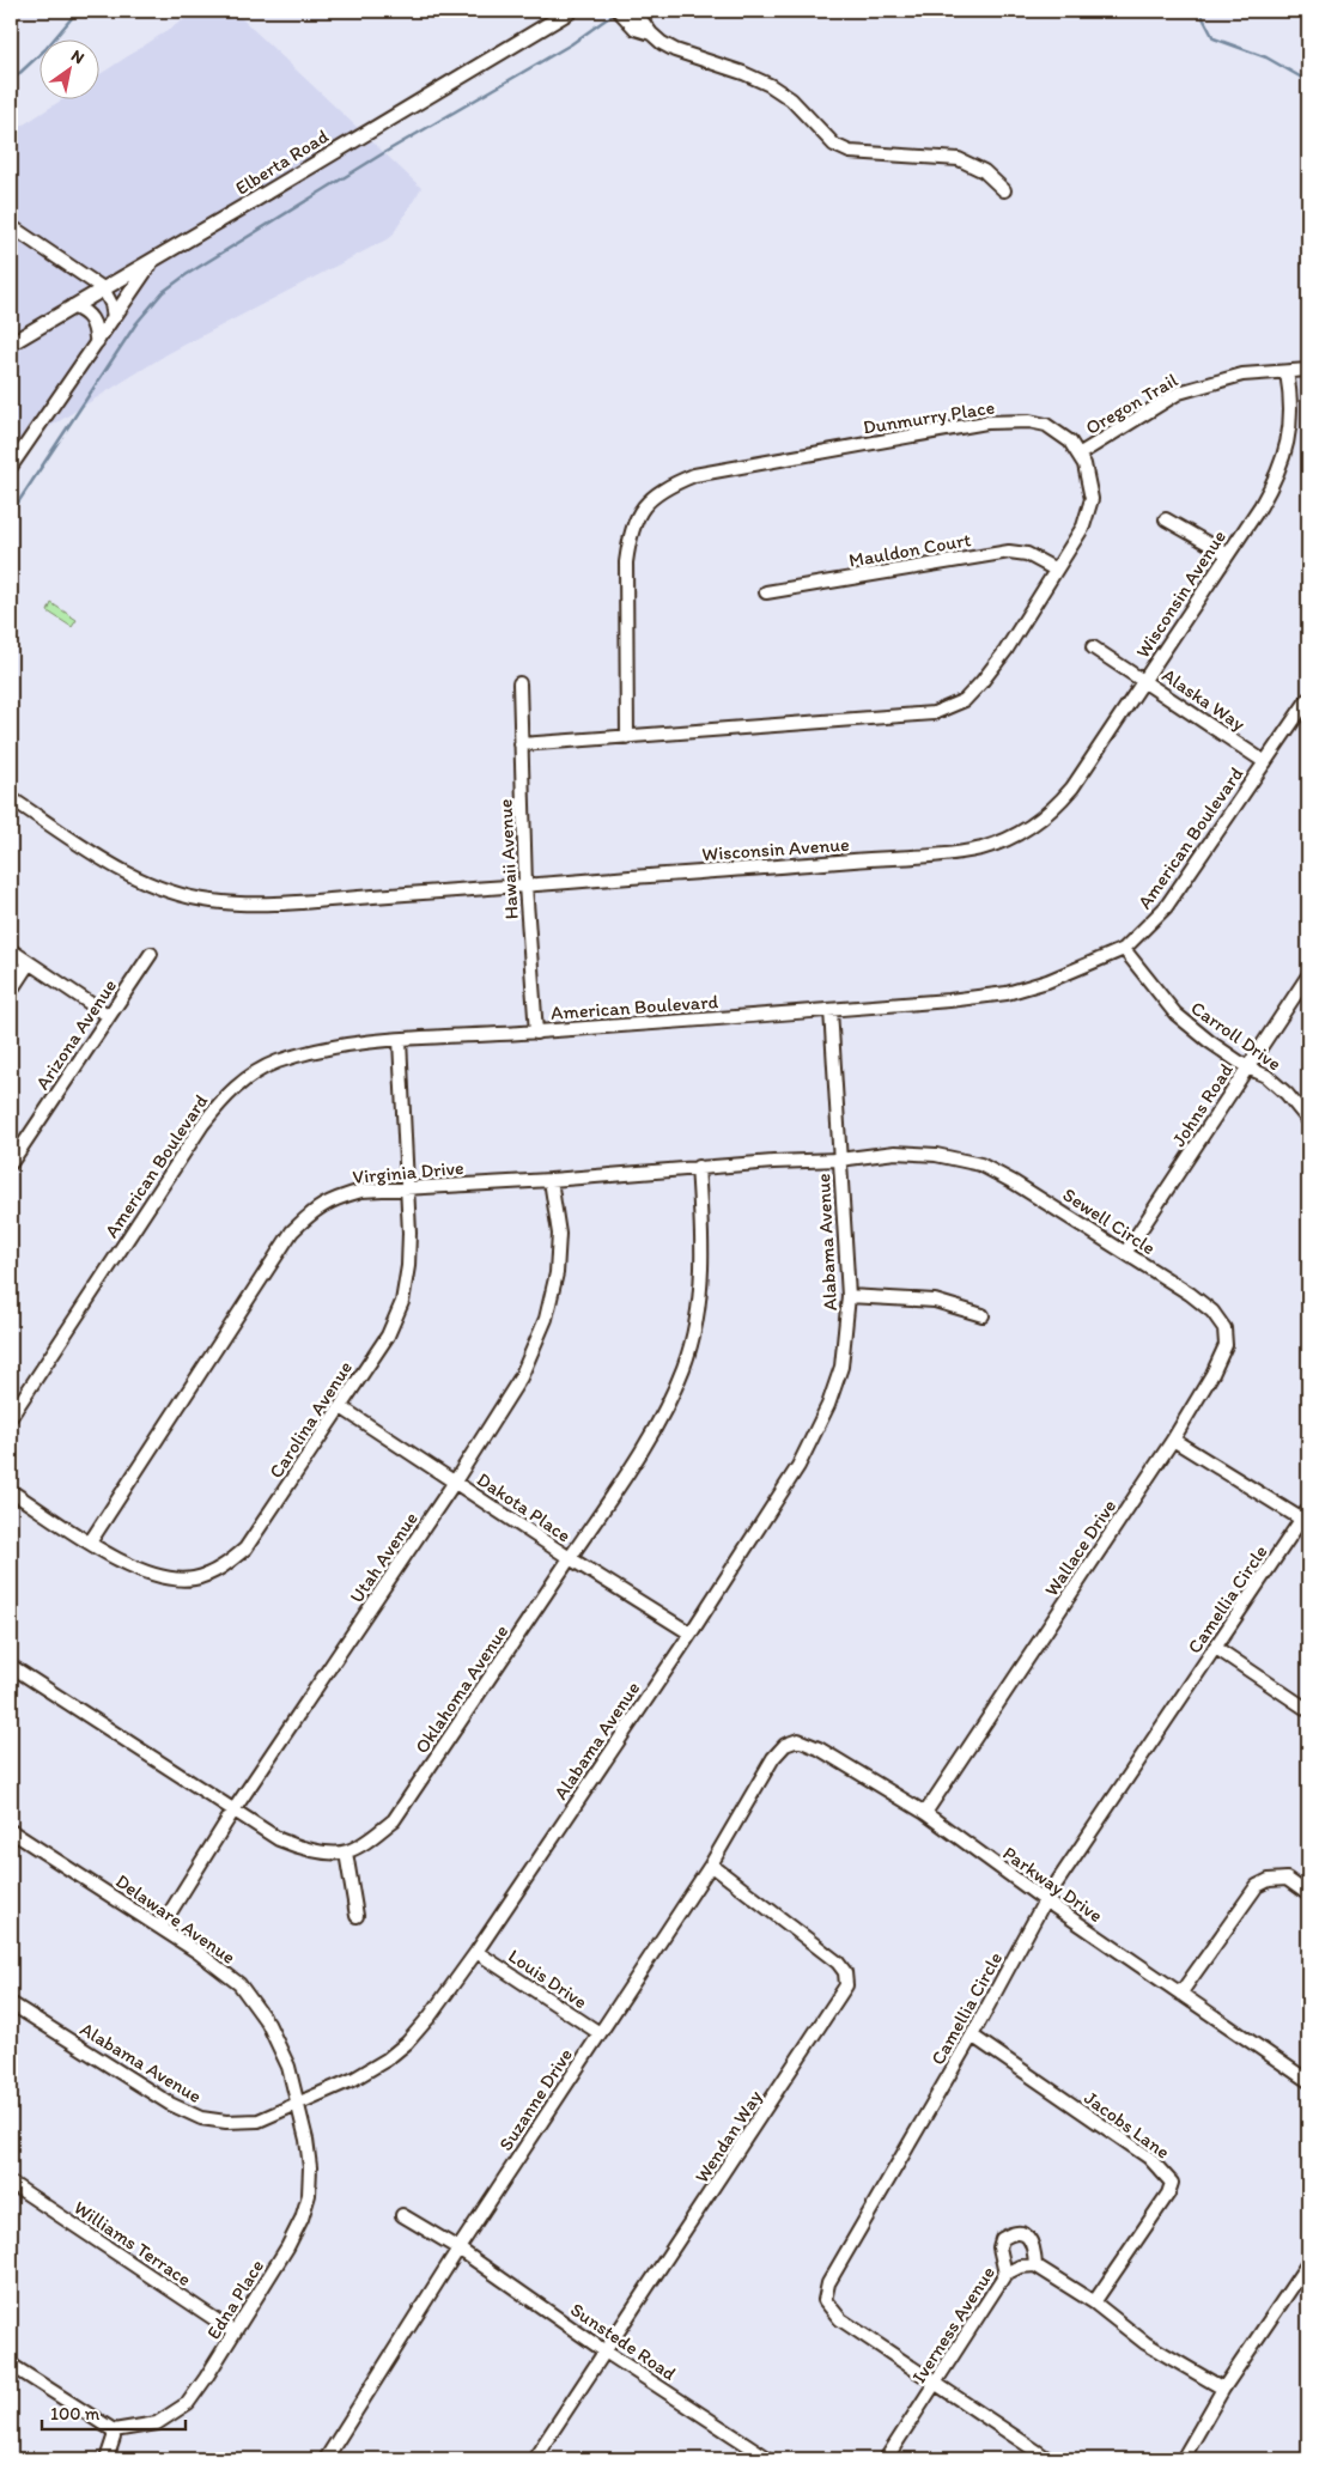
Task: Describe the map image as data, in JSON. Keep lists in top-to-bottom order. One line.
{"streets":{"street":["Elberta Road","Oregon Trail","Dunmurry Place","Mauldon Court","Wisconsin Avenue","Alaska Way","American Boulevard","Hawaii Avenue","Arizona Avenue","Carroll Drive","Johns Road","Virginia Drive","Sewell Circle","Alabama Avenue","Carolina Avenue","Dakota Place","Wallace Drive","Utah Avenue","Camellia Circle","Oklahoma Avenue","Parkway Drive","Delaware Avenue","Louis Drive","Suzanne Drive","Jacobs Lane","Wendan Way","Williams Terrace","Edna Place","Iverness Avenue","Sunstede Road"]},"crossings":[["Oregon Trail","Dunmurry Place"],["Oregon Trail","Wisconsin Avenue"],["Dunmurry Place","Mauldon Court"],["Dunmurry Place","Hawaii Avenue"],["Wisconsin Avenue","Alaska Way"],["Wisconsin Avenue","Hawaii Avenue"],["Alaska Way","American Boulevard"],["American Boulevard","Hawaii Avenue"],["American Boulevard","Carroll Drive"],["American Boulevard","Alabama Avenue"],["American Boulevard","Carolina Avenue"],["Carroll Drive","Johns Road"],["Johns Road","Sewell Circle"],["Virginia Drive","Sewell Circle"],["Virginia Drive","Alabama Avenue"],["Virginia Drive","Carolina Avenue"],["Virginia Drive","Utah Avenue"],["Virginia Drive","Oklahoma Avenue"],["Sewell Circle","Alabama Avenue"],["Sewell Circle","Wallace Drive"],["Alabama Avenue","Dakota Place"],["Alabama Avenue","Delaware Avenue"],["Alabama Avenue","Louis Drive"],["Alabama Avenue","Edna Place"],["Carolina Avenue","Dakota Place"],["Dakota Place","Utah Avenue"],["Dakota Place","Oklahoma Avenue"],["Wallace Drive","Parkway Drive"],["Utah Avenue","Delaware Avenue"],["Camellia Circle","Parkway Drive"],["Camellia Circle","Jacobs Lane"],["Camellia Circle","Iverness Avenue"],["Parkway Drive","Suzanne Drive"],["Delaware Avenue","Edna Place"],["Louis Drive","Suzanne Drive"],["Suzanne Drive","Wendan Way"],["Suzanne Drive","Sunstede Road"],["Wendan Way","Sunstede Road"],["Williams Terrace","Edna Place"]],"scale_bar":"100 m","north":"top right"}
